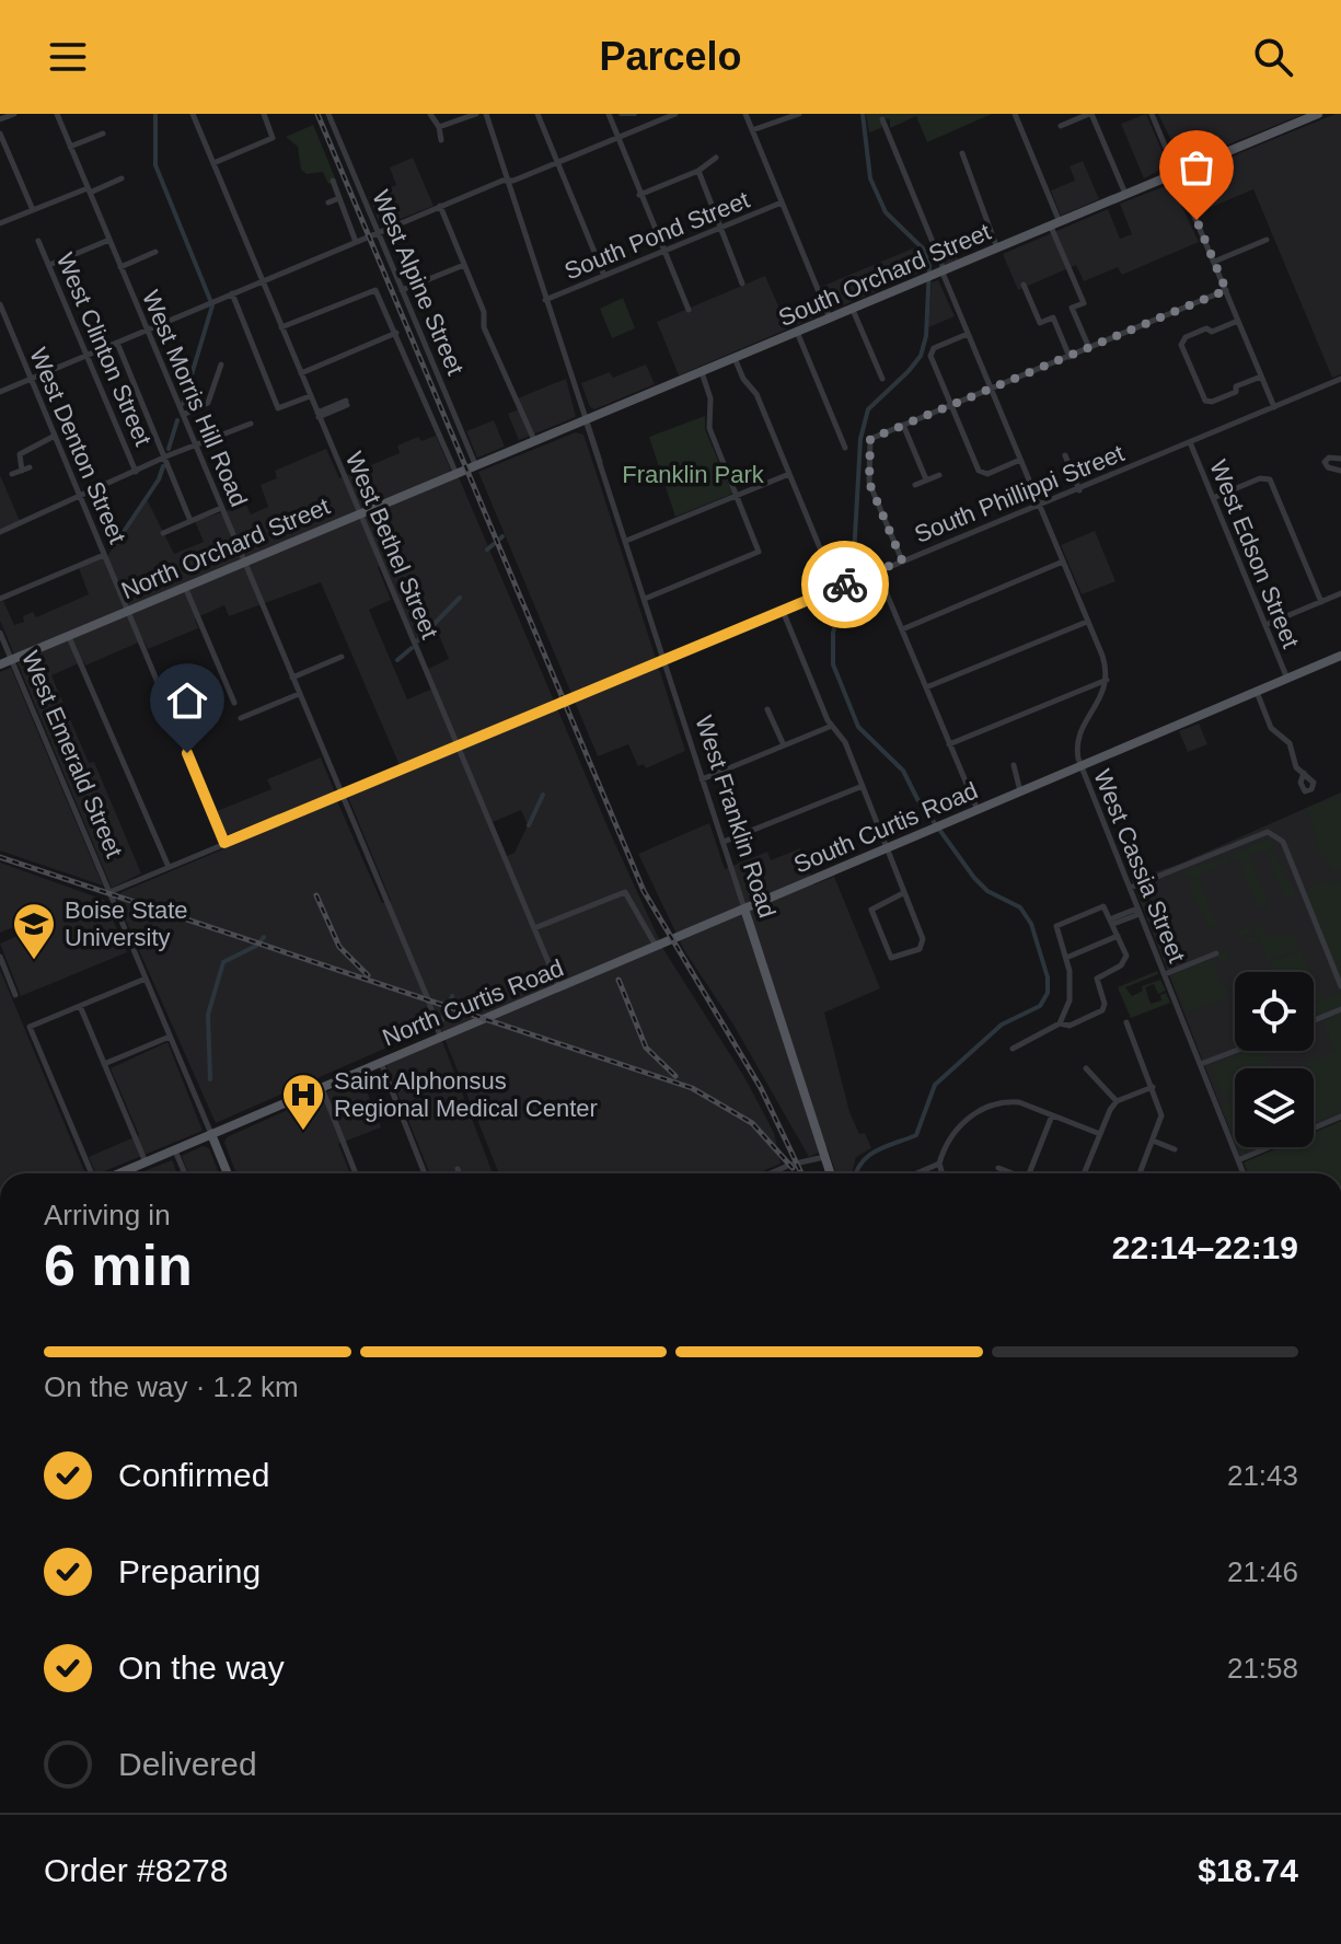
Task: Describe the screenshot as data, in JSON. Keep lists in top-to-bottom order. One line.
{"streets":{"main road":["South Orchard Street","North Orchard Street","West Emerald Street","West Franklin Road","South Curtis Road","North Curtis Road"],"street":["South Pond Street","West Alpine Street","West Clinton Street","West Morris Hill Road","West Denton Street","South Phillippi Street","West Bethel Street","West Edson Street","West Cassia Street"]},"crossings":[["South Pond Street","West Franklin Road"],["South Orchard Street","West Alpine Street"],["South Orchard Street","North Orchard Street"],["South Orchard Street","West Franklin Road"],["West Alpine Street","North Orchard Street"],["West Morris Hill Road","South Phillippi Street"],["West Morris Hill Road","North Orchard Street"],["West Morris Hill Road","North Curtis Road"],["West Denton Street","South Phillippi Street"],["West Denton Street","North Orchard Street"],["South Phillippi Street","West Bethel Street"],["South Phillippi Street","West Edson Street"],["South Phillippi Street","West Emerald Street"],["South Phillippi Street","West Franklin Road"],["West Bethel Street","North Orchard Street"],["West Bethel Street","North Curtis Road"],["North Orchard Street","West Emerald Street"],["West Edson Street","South Curtis Road"],["West Emerald Street","North Curtis Road"],["West Franklin Road","South Curtis Road"],["South Curtis Road","West Cassia Street"],["South Curtis Road","North Curtis Road"]],"parks":["Franklin Park"],"places":{"school or university":["Boise State University"],"hospital":["Saint Alphonsus Regional Medical Center"]},"page":{"header":"Parcelo","heading":["6 min","Arriving in","22:14–22:19"],"panel":["Order #8278","$18.74"],"bar":"On the way · 1.2 km","list":[["Confirmed","21:43"],["Preparing","21:46"],["On the way","21:58"],"Delivered"]}}
